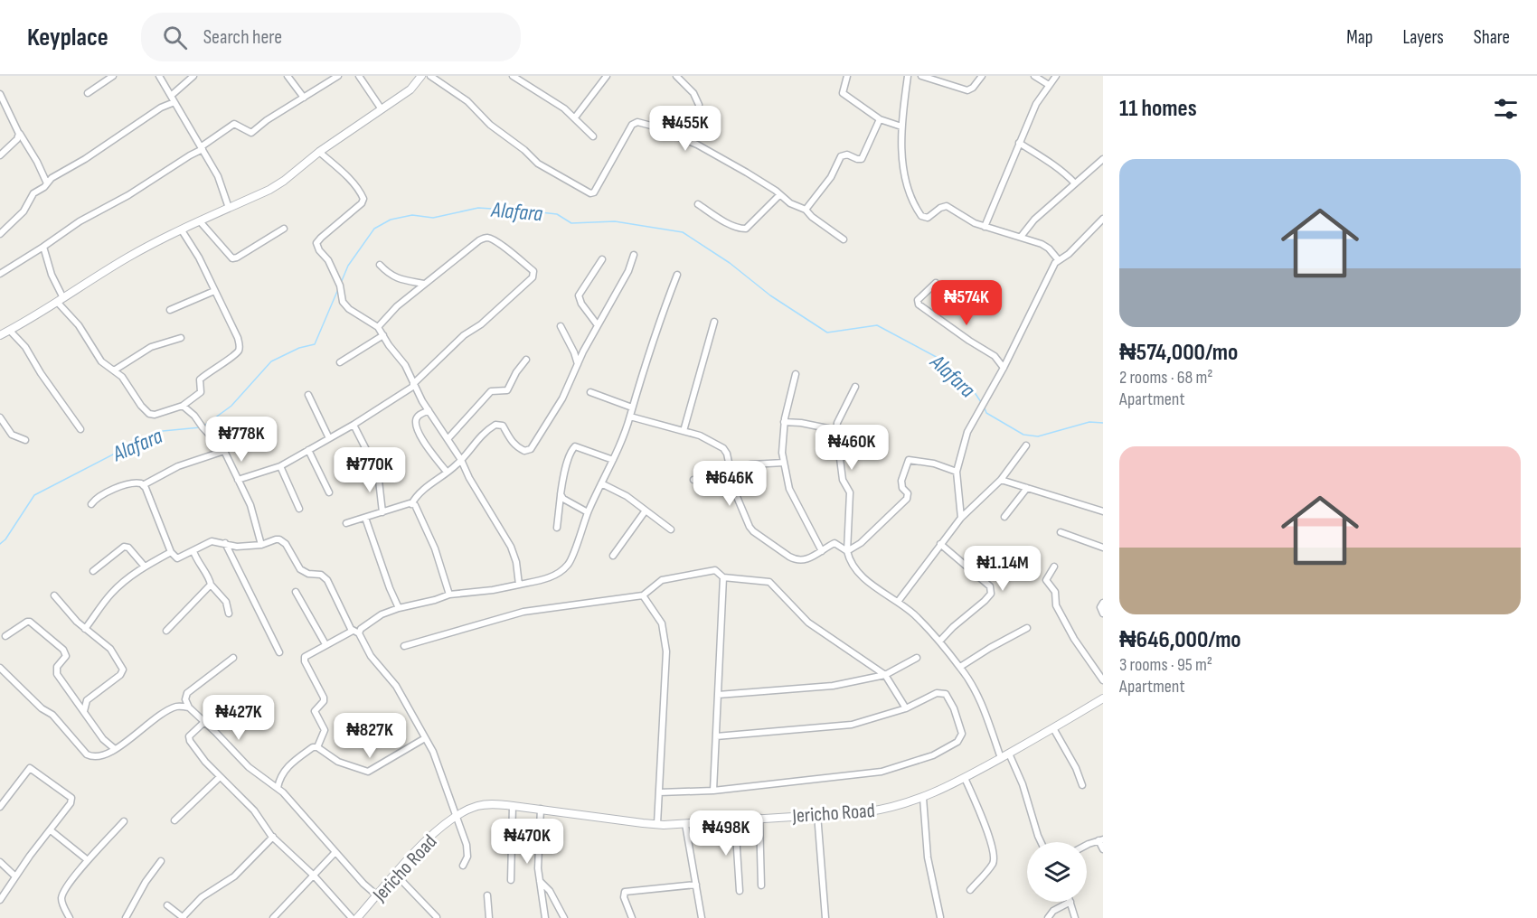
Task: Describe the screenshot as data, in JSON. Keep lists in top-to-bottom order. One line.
{"streets":{"street":["Jericho Road"]},"water":["Alafara"],"page":{"header":"Keyplace","search":"Search here","nav":["Map","Layers","Share"],"heading":"11 homes","price":["₦455K","₦574K","₦778K","₦460K","₦770K","₦646K","₦1.14M","₦427K","₦827K","₦498K","₦470K"],"list":[{"name":"₦574,000/mo","note":"2 rooms · 68 m² · Apartment"},{"name":"₦646,000/mo","note":"3 rooms · 95 m² · Apartment"}]}}
